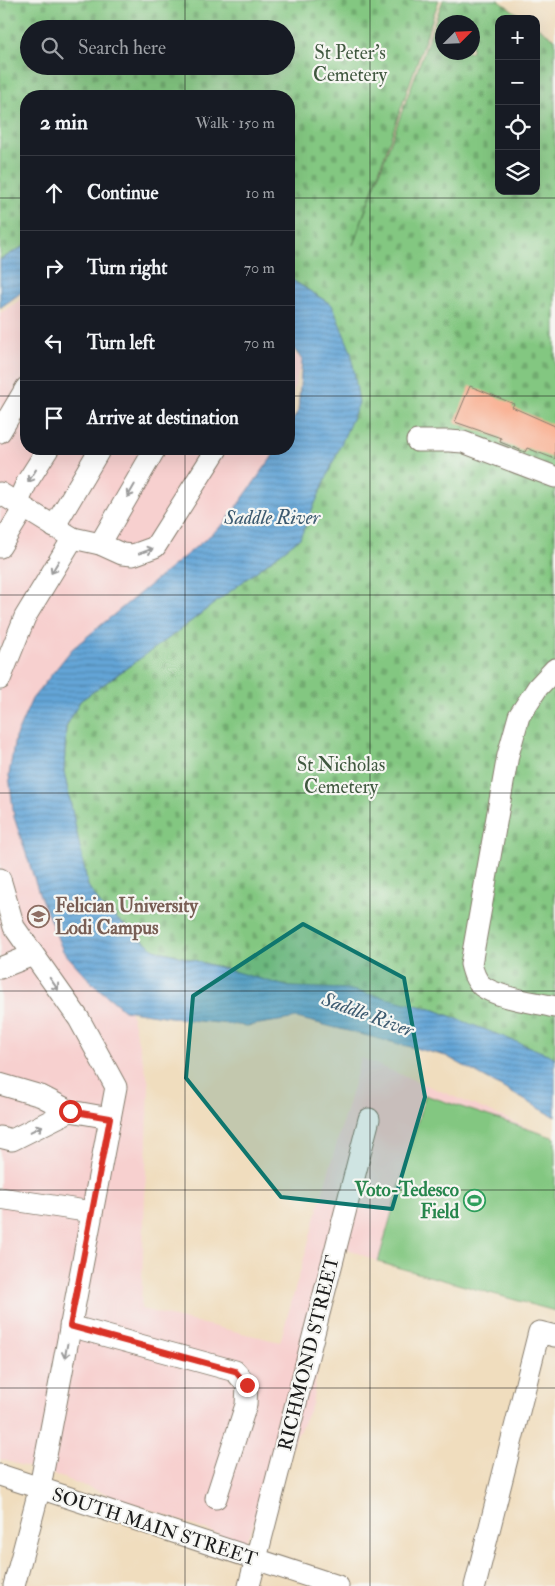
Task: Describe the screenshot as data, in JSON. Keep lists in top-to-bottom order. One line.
{"streets":{"street":["RICHMOND STREET","SOUTH MAIN STREET"]},"crossings":[["RICHMOND STREET","SOUTH MAIN STREET"]],"water":["Saddle River"],"parks":["St Peter's Cemetery","St Nicholas Cemetery"],"places":{"school or university":["Felician University Lodi Campus"],"sports":["Voto-Tedesco Field"]},"north":"top right","page":{"map_buttons":["+","−"],"search":"Search here","heading":["2 min","Walk · 150 m"],"list":[["Continue","10 m"],["Turn right","70 m"],["Turn left","70 m"],"Arrive at destination"]}}
